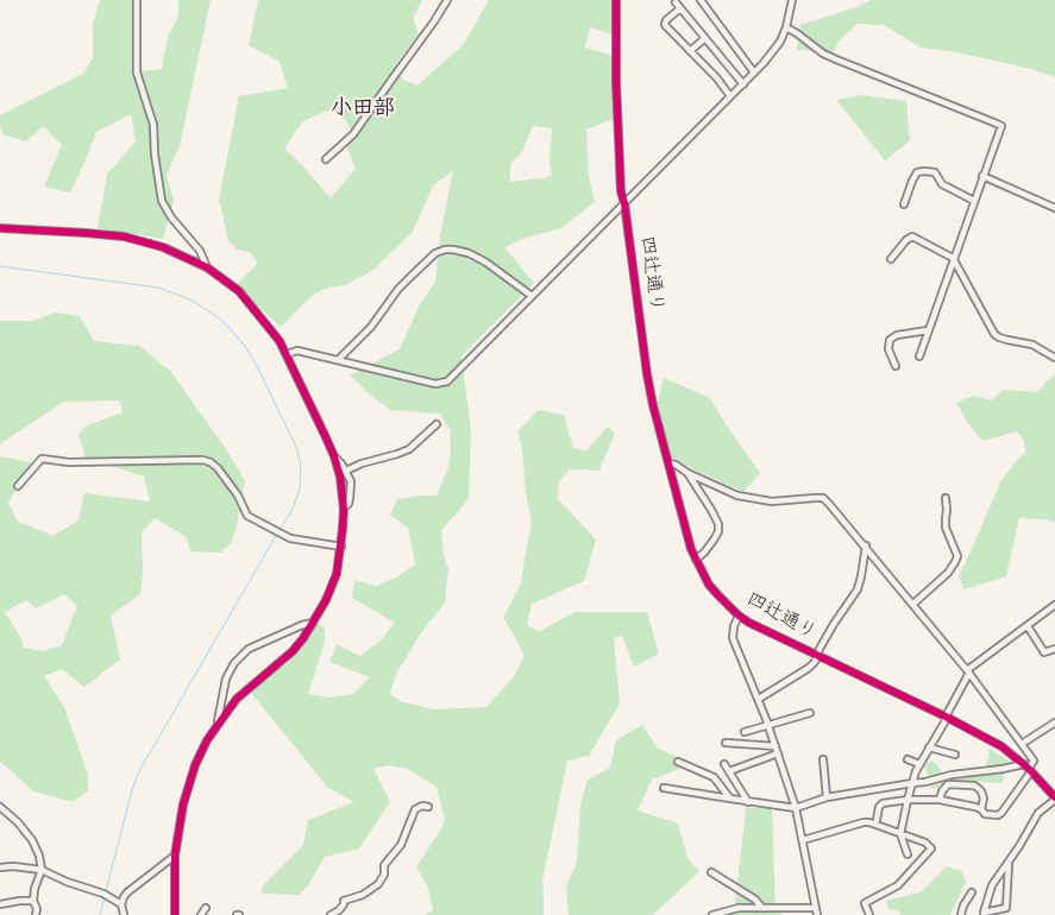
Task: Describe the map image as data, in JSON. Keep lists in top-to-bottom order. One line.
{"streets":{"street":["四辻通り"]},"districts":["小田部"]}
